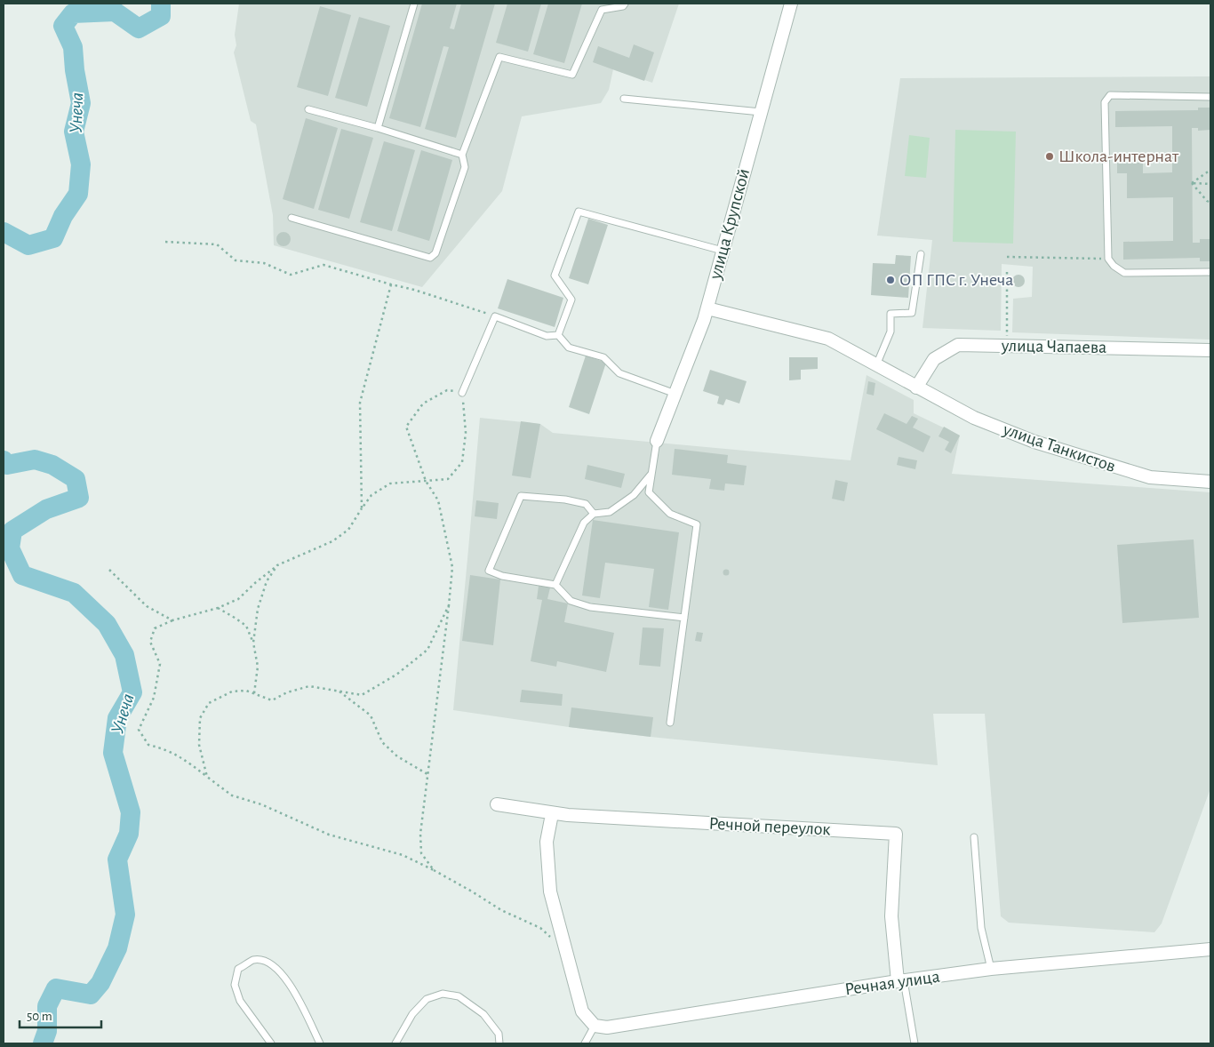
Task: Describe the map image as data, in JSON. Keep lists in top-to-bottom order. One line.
{"streets":{"street":["улица Крупской","улица Чапаева","улица Танкистов","Речной переулок","Речная улица"]},"crossings":[["улица Крупской","улица Танкистов"],["улица Чапаева","улица Танкистов"],["Речной переулок","Речная улица"]],"water":["Унеча"],"places":["Школа-интернат","ОП ГПС г. Унеча"],"scale_bar":"50 m"}
